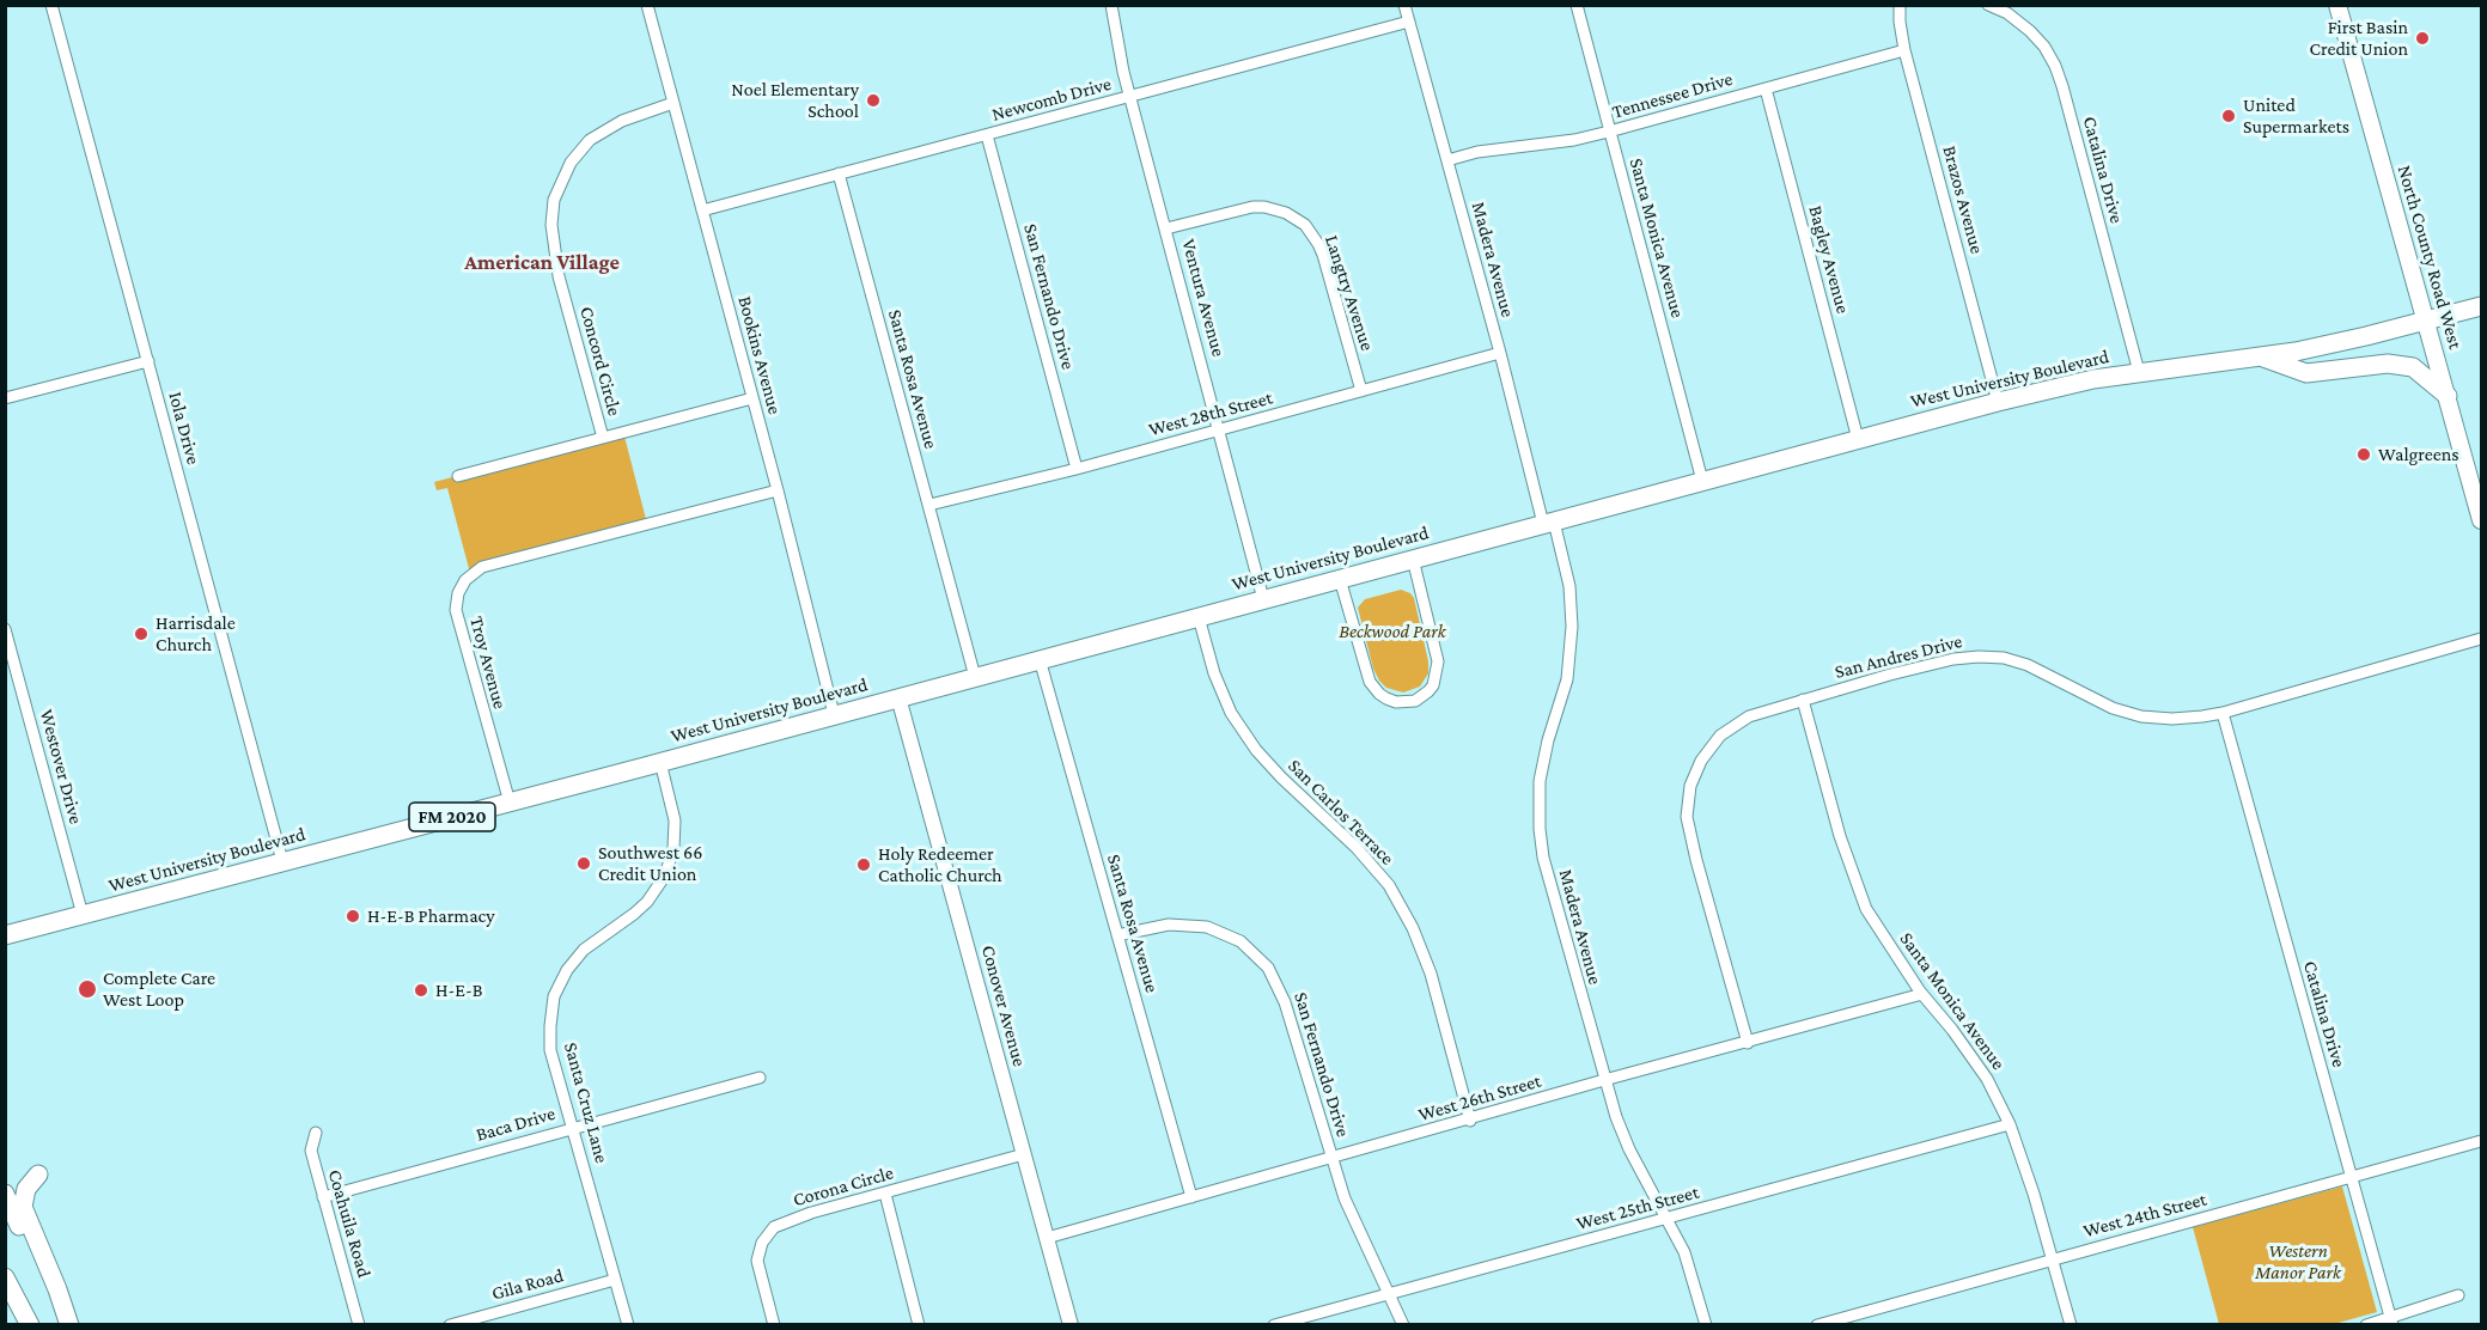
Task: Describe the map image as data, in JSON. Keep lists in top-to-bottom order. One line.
{"streets":{"main road":["North County Road West","West University Boulevard","FM 2020"],"street":["Tennessee Drive","Newcomb Drive","Catalina Drive","Brazos Avenue","Santa Monica Avenue","Madera Avenue","Bagley Avenue","Langtry Avenue","San Fernando Drive","Ventura Avenue","Bookins Avenue","Concord Circle","Santa Rosa Avenue","West 28th Street","Iola Drive","San Andres Drive","Troy Avenue","Westover Drive","San Carlos Terrace","Conover Avenue","West 26th Street","Santa Cruz Lane","Baca Drive","Corona Circle","West 25th Street","West 24th Street","Coahuila Road","Gila Road"]},"crossings":[["Tennessee Drive","Brazos Avenue"],["Tennessee Drive","Santa Monica Avenue"],["Tennessee Drive","Madera Avenue"],["Tennessee Drive","Bagley Avenue"],["Newcomb Drive","Madera Avenue"],["Newcomb Drive","San Fernando Drive"],["Newcomb Drive","Ventura Avenue"],["Newcomb Drive","Bookins Avenue"],["Newcomb Drive","Santa Rosa Avenue"],["Catalina Drive","West University Boulevard"],["Catalina Drive","San Andres Drive"],["Catalina Drive","West 24th Street"],["Brazos Avenue","West University Boulevard"],["Santa Monica Avenue","West University Boulevard"],["Santa Monica Avenue","San Andres Drive"],["Santa Monica Avenue","West 26th Street"],["Santa Monica Avenue","West 25th Street"],["Santa Monica Avenue","West 24th Street"],["North County Road West","West University Boulevard"],["Madera Avenue","West University Boulevard"],["Madera Avenue","West 28th Street"],["Madera Avenue","West 26th Street"],["Madera Avenue","West 25th Street"],["Bagley Avenue","West University Boulevard"],["Langtry Avenue","Ventura Avenue"],["Langtry Avenue","West 28th Street"],["San Fernando Drive","Santa Rosa Avenue"],["San Fernando Drive","West 28th Street"],["San Fernando Drive","West 26th Street"],["San Fernando Drive","West 25th Street"],["Ventura Avenue","West University Boulevard"],["Ventura Avenue","West 28th Street"],["Bookins Avenue","Concord Circle"],["Bookins Avenue","West University Boulevard"],["Bookins Avenue","Troy Avenue"],["Santa Rosa Avenue","West University Boulevard"],["Santa Rosa Avenue","West 28th Street"],["Santa Rosa Avenue","West 26th Street"],["West University Boulevard","Iola Drive"],["West University Boulevard","Troy Avenue"],["West University Boulevard","Westover Drive"],["West University Boulevard","San Carlos Terrace"],["West University Boulevard","Conover Avenue"],["West University Boulevard","Santa Cruz Lane"],["San Andres Drive","West 26th Street"],["San Carlos Terrace","West 26th Street"],["Conover Avenue","West 26th Street"],["Conover Avenue","Corona Circle"],["Santa Cruz Lane","Baca Drive"],["Santa Cruz Lane","Gila Road"],["Baca Drive","Coahuila Road"]],"districts":["American Village"],"parks":["Beckwood Park","Western Manor Park"],"places":["First Basin Credit Union","Noel Elementary School","United Supermarkets","Walgreens","Harrisdale Church","Southwest 66 Credit Union","Holy Redeemer Catholic Church","H-E-B Pharmacy","Complete Care West Loop","H-E-B"]}
